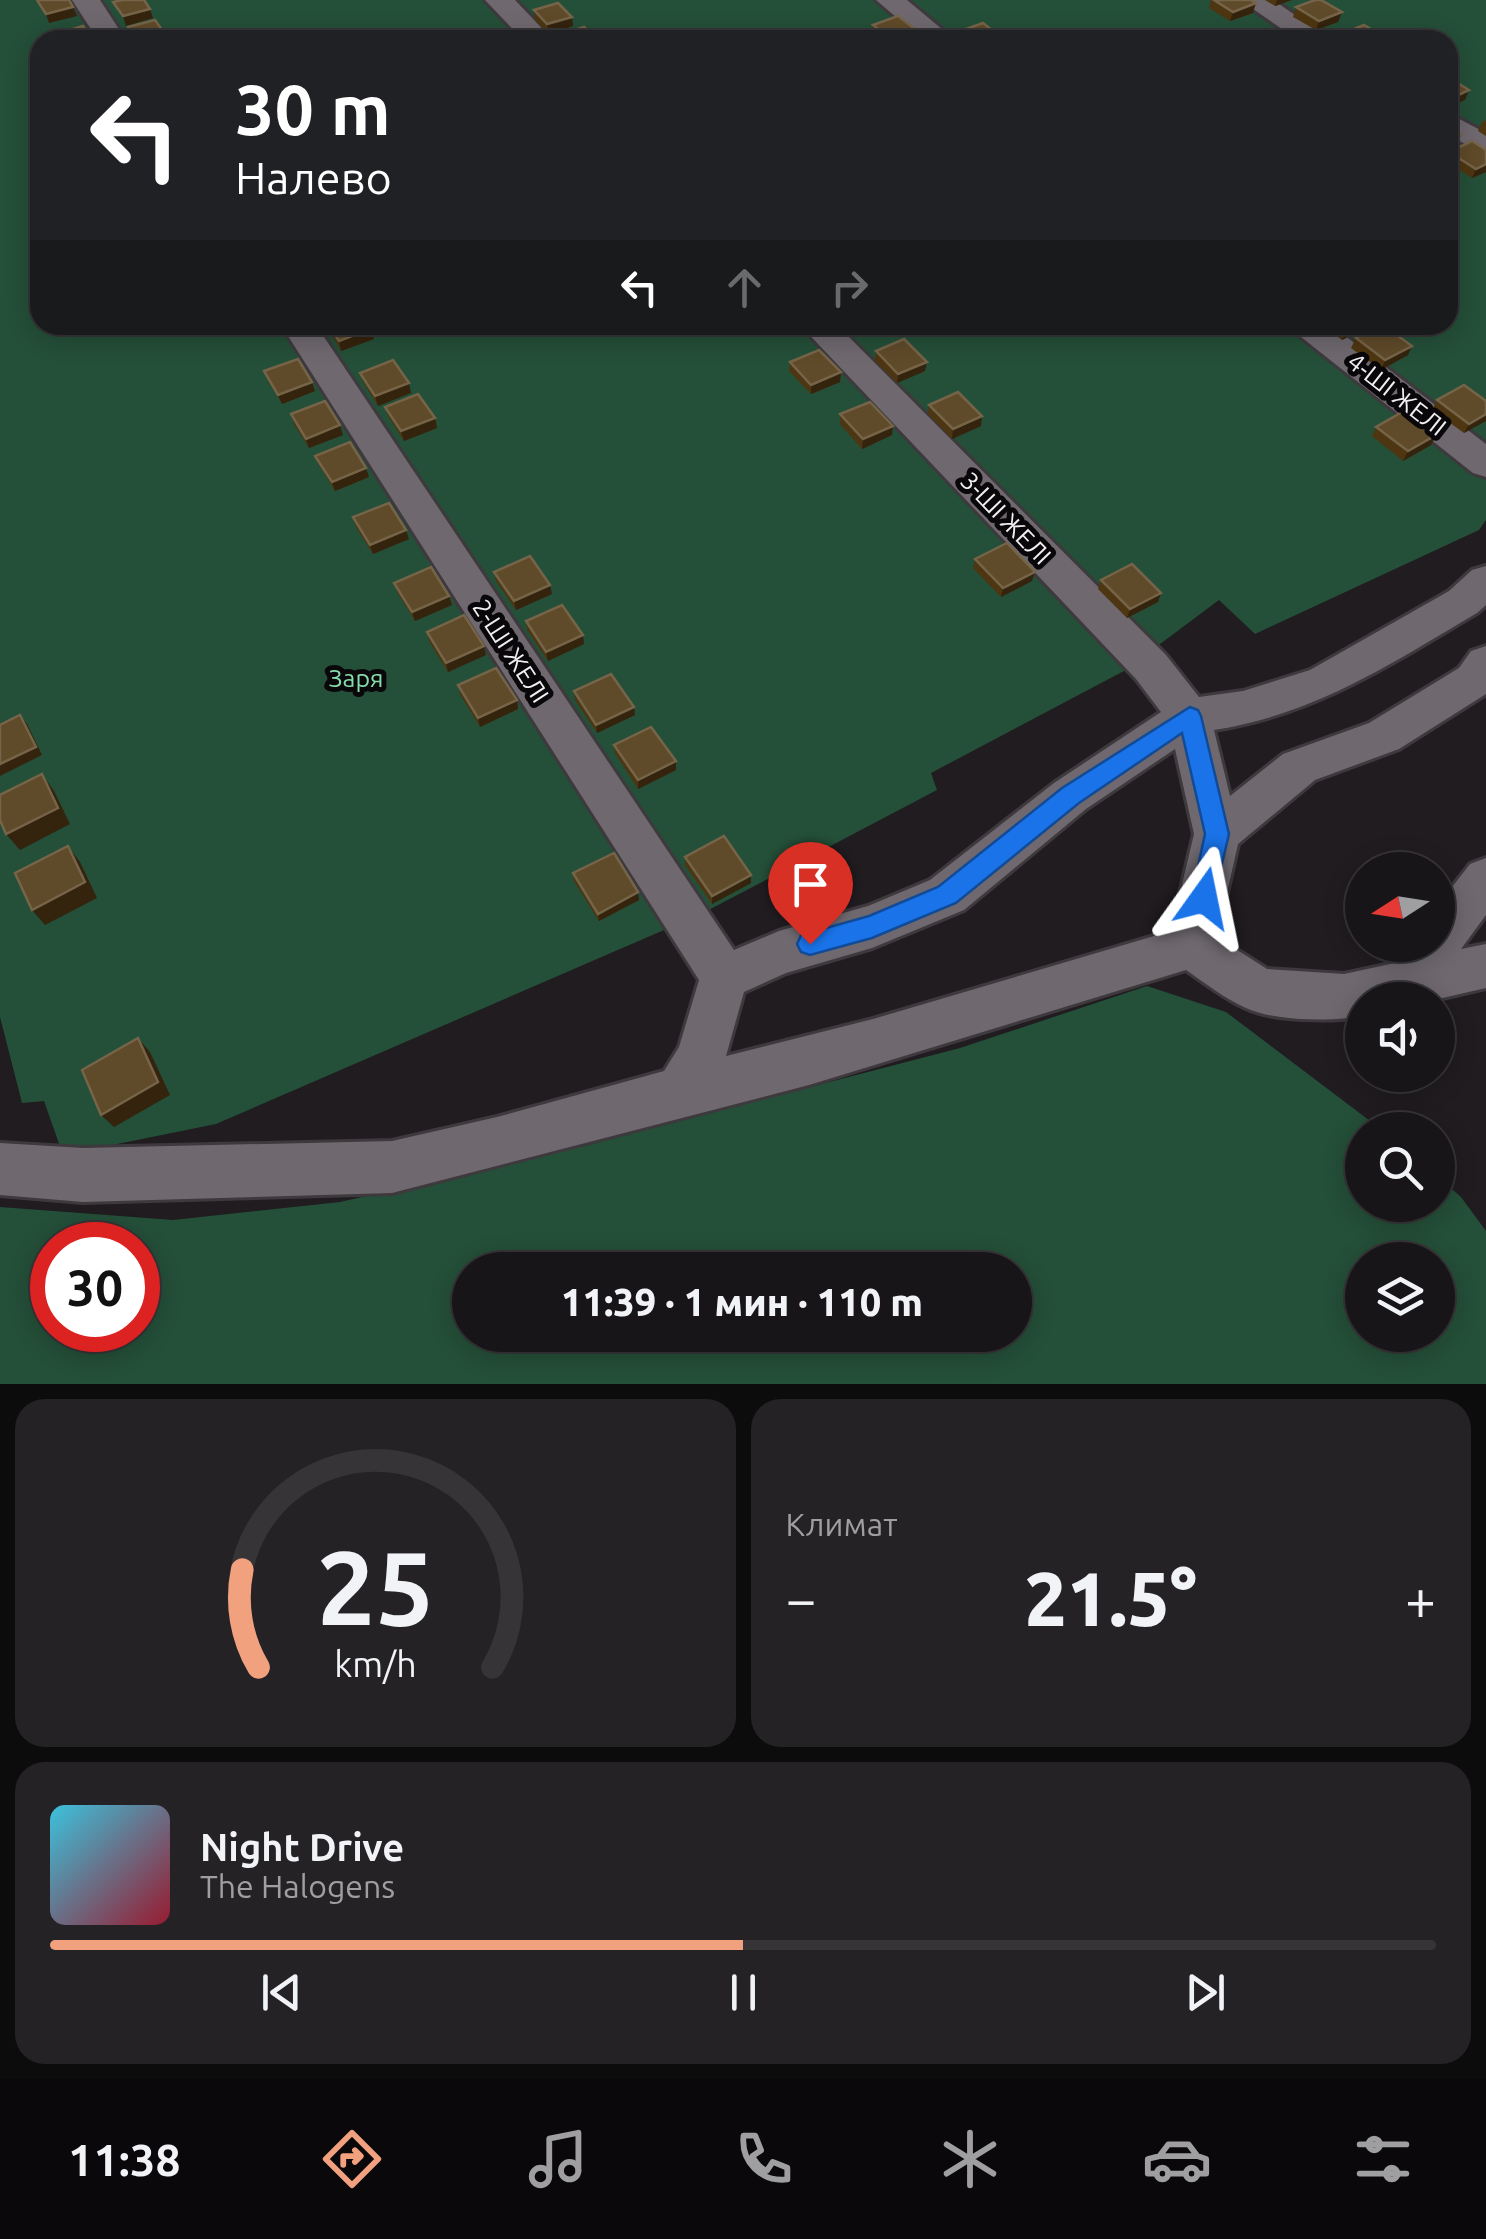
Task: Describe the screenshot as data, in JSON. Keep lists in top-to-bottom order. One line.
{"streets":{"street":["4-ШІ ЖЕЛІ","3-ШІ ЖЕЛІ","2-ШІ ЖЕЛІ"]},"parks":["Заря"],"north":"left","page":{"turn":["30 m","Налево"],"limit":"30","trip":"11:39 · 1 мин · 110 m","tile":"Климат","heat":["−","21.5°","+"],"song":["Night Drive","The Halogens"],"tabs":"11:38","gauge":["25","km/h"]}}
